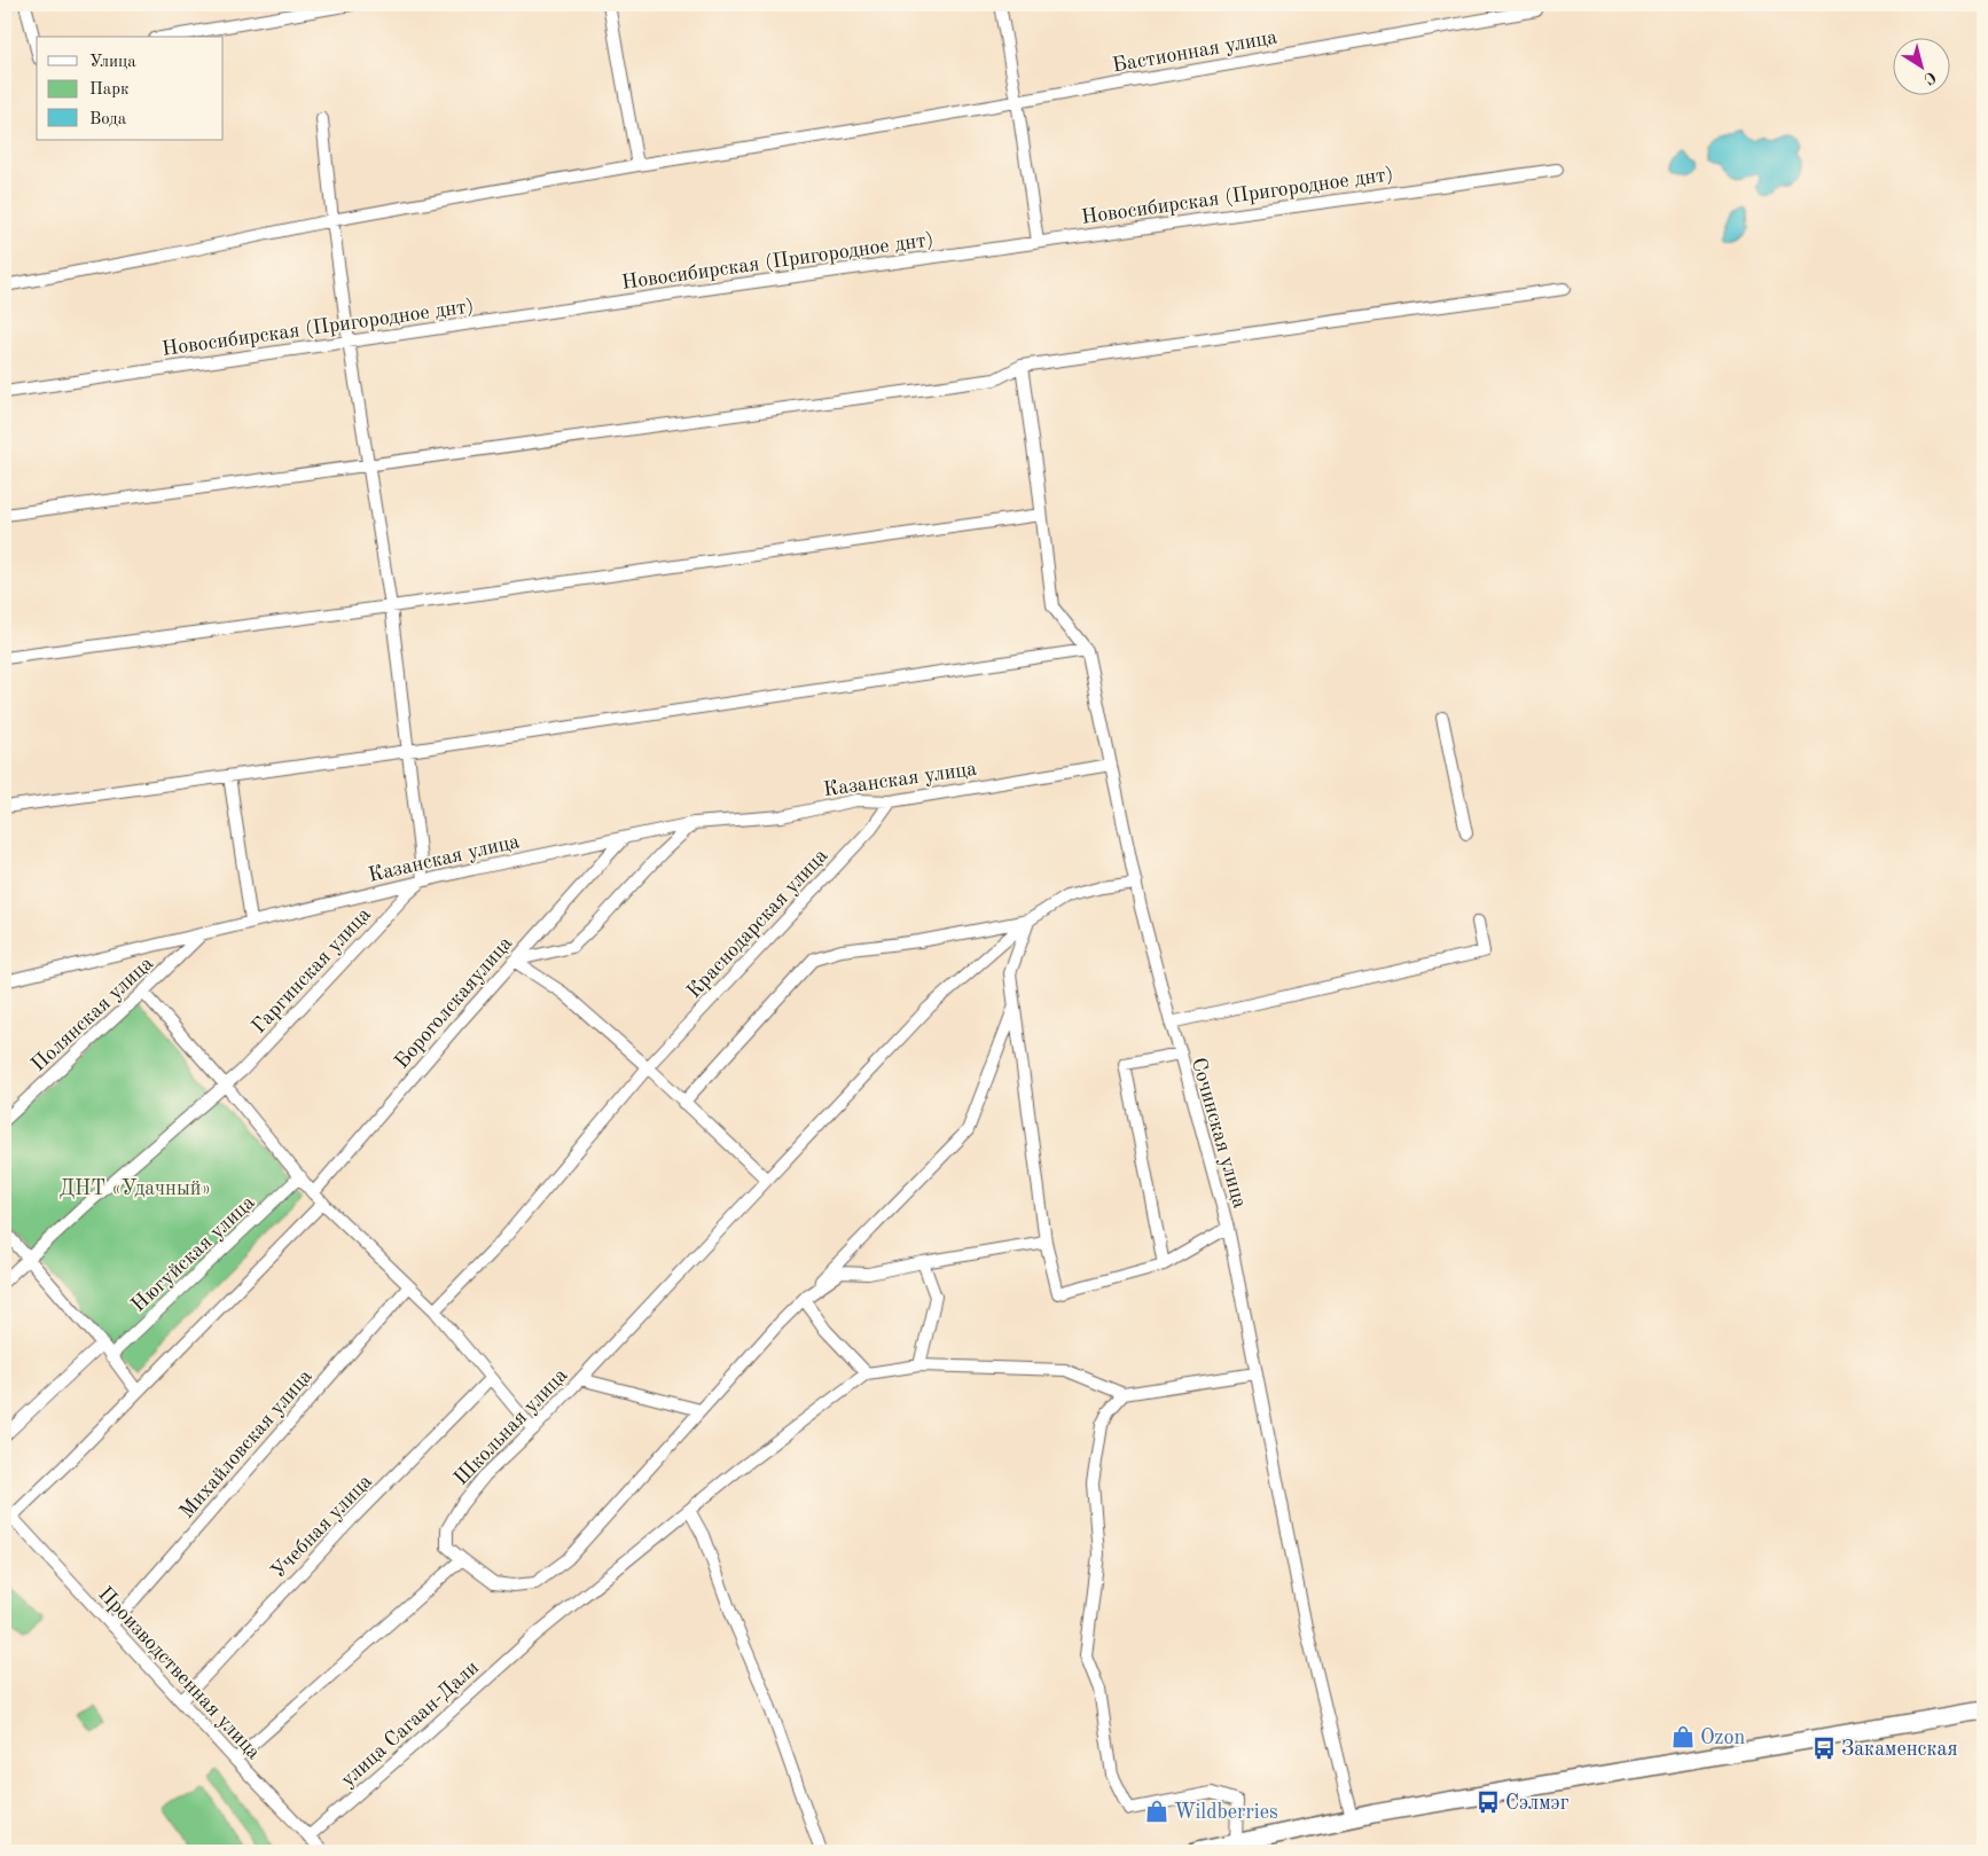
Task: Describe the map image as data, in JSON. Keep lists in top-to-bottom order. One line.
{"streets":{"street":["Бастионная улица","Новосибирская (Пригородное днт)","Казанская улица","Краснодарская улица","Гаргинская улица","Бороголскаяулица","Полянская улица","Сочинская улица","Нюгуйская улица","Школьная улица","Михайловская улица","Учебная улица","Производственная улица","улица Сагаан-Дали"]},"crossings":[["Казанская улица","Краснодарская улица"],["Казанская улица","Гаргинская улица"],["Казанская улица","Бороголскаяулица"],["Казанская улица","Полянская улица"],["Михайловская улица","Производственная улица"],["Учебная улица","Производственная улица"],["Производственная улица","улица Сагаан-Дали"]],"parks":["ДНТ «Удачный»"],"places":{"shop":["Ozon","Wildberries"],"bus stop":["Закаменская","Сэлмэг"]},"legend":["Улица","Парк","Вода"],"north":"bottom right"}
